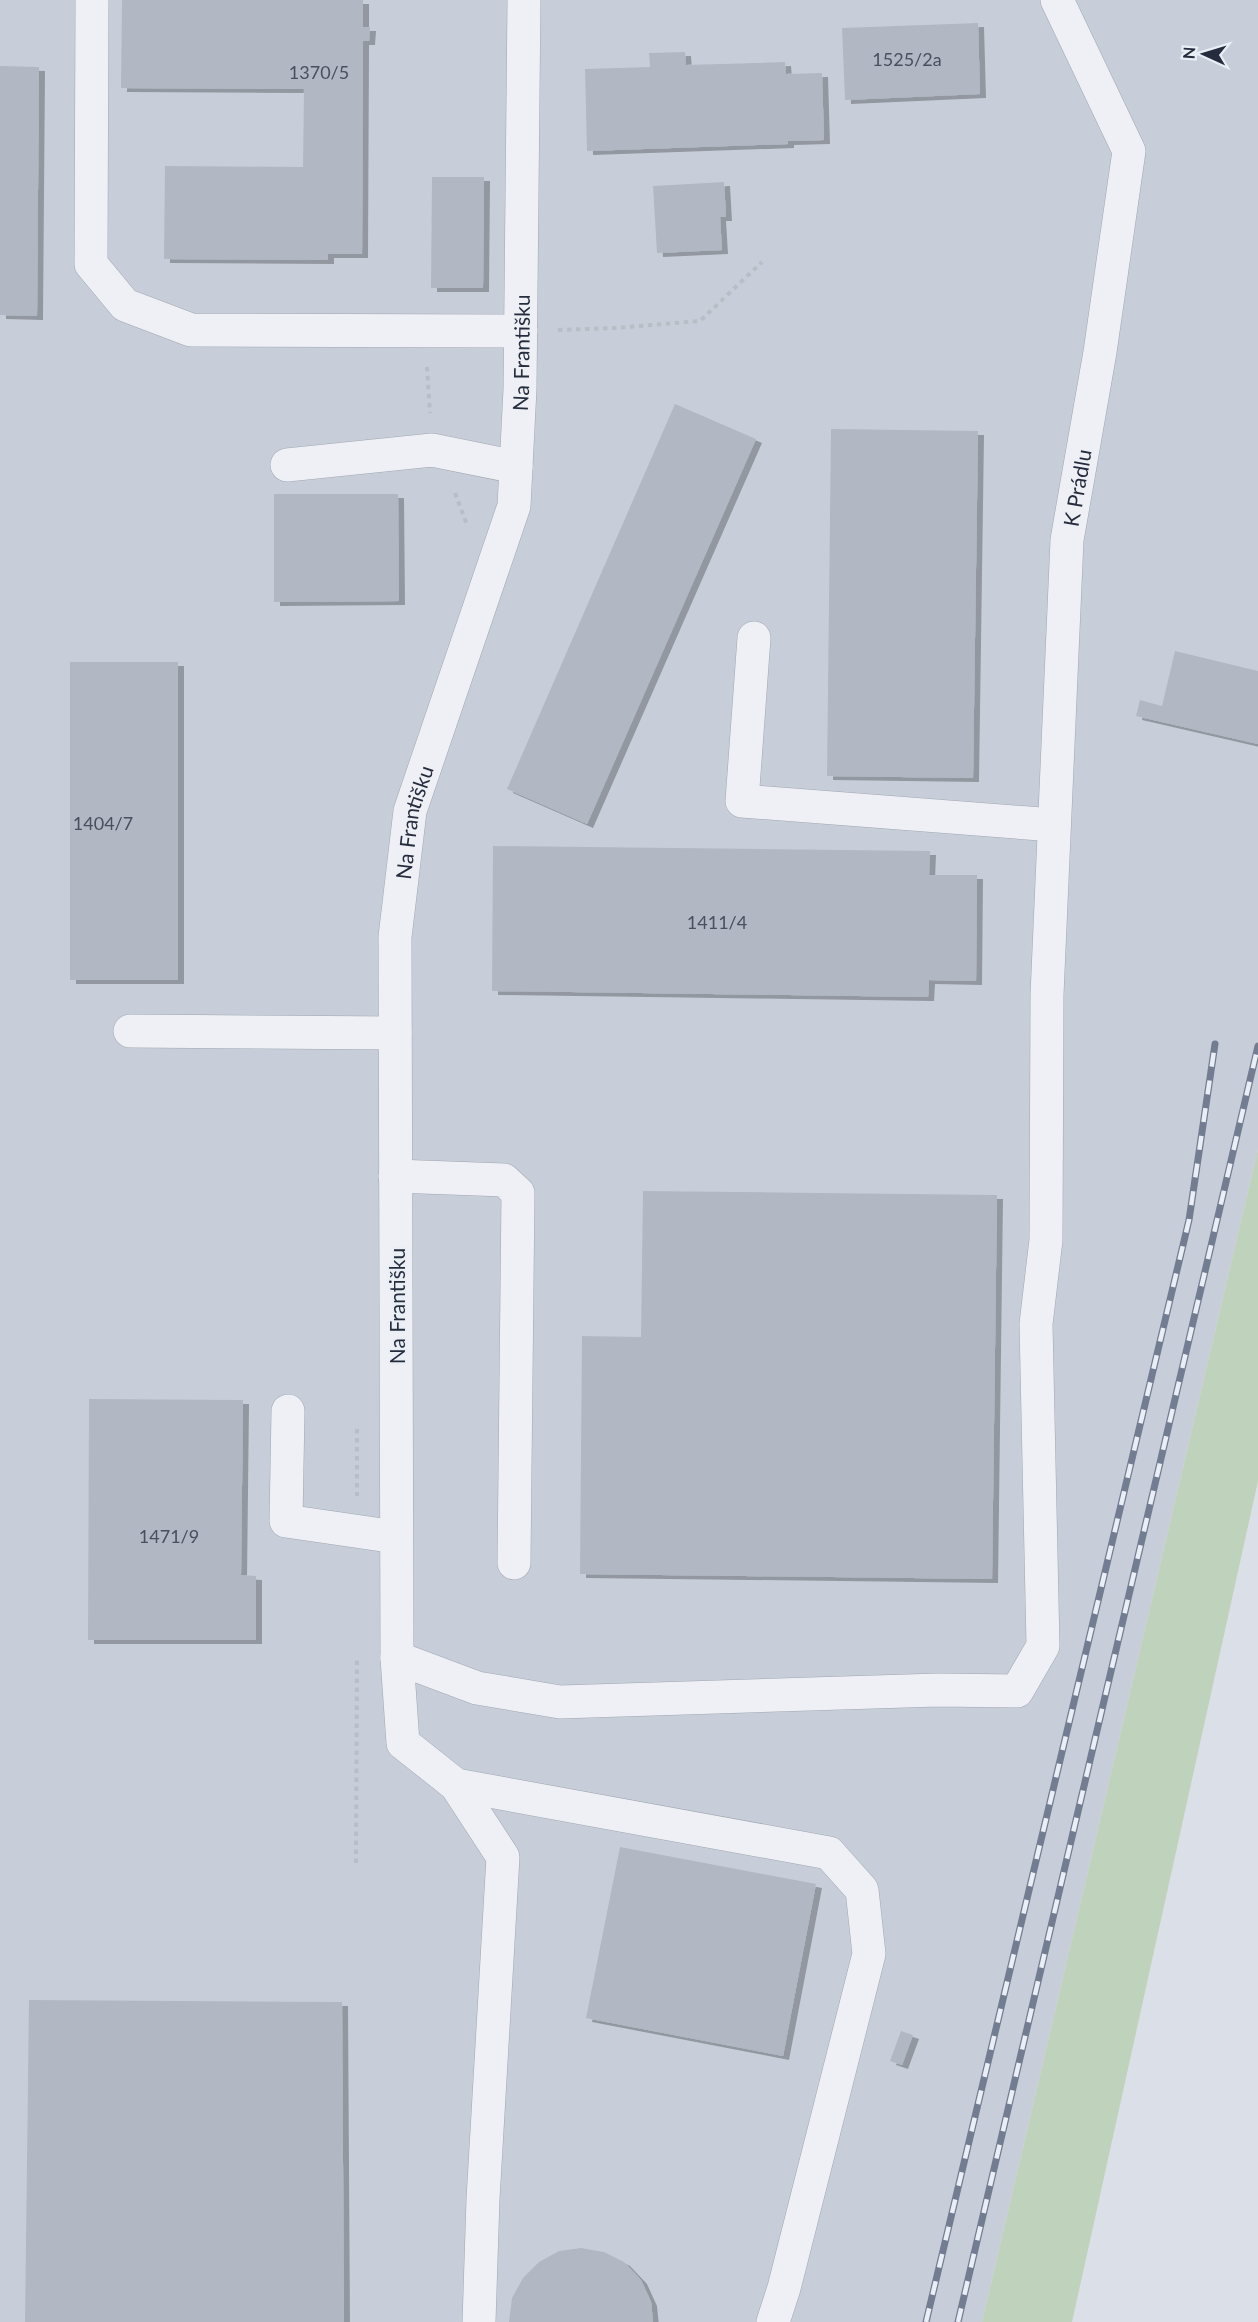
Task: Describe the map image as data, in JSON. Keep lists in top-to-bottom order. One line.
{"streets":{"street":["Na Františku","K Prádlu"]},"crossings":[["Na Františku","K Prádlu"]],"house_numbers":["1525/2a","1370/5","1404/7","1411/4","1471/9"],"north":"left"}
